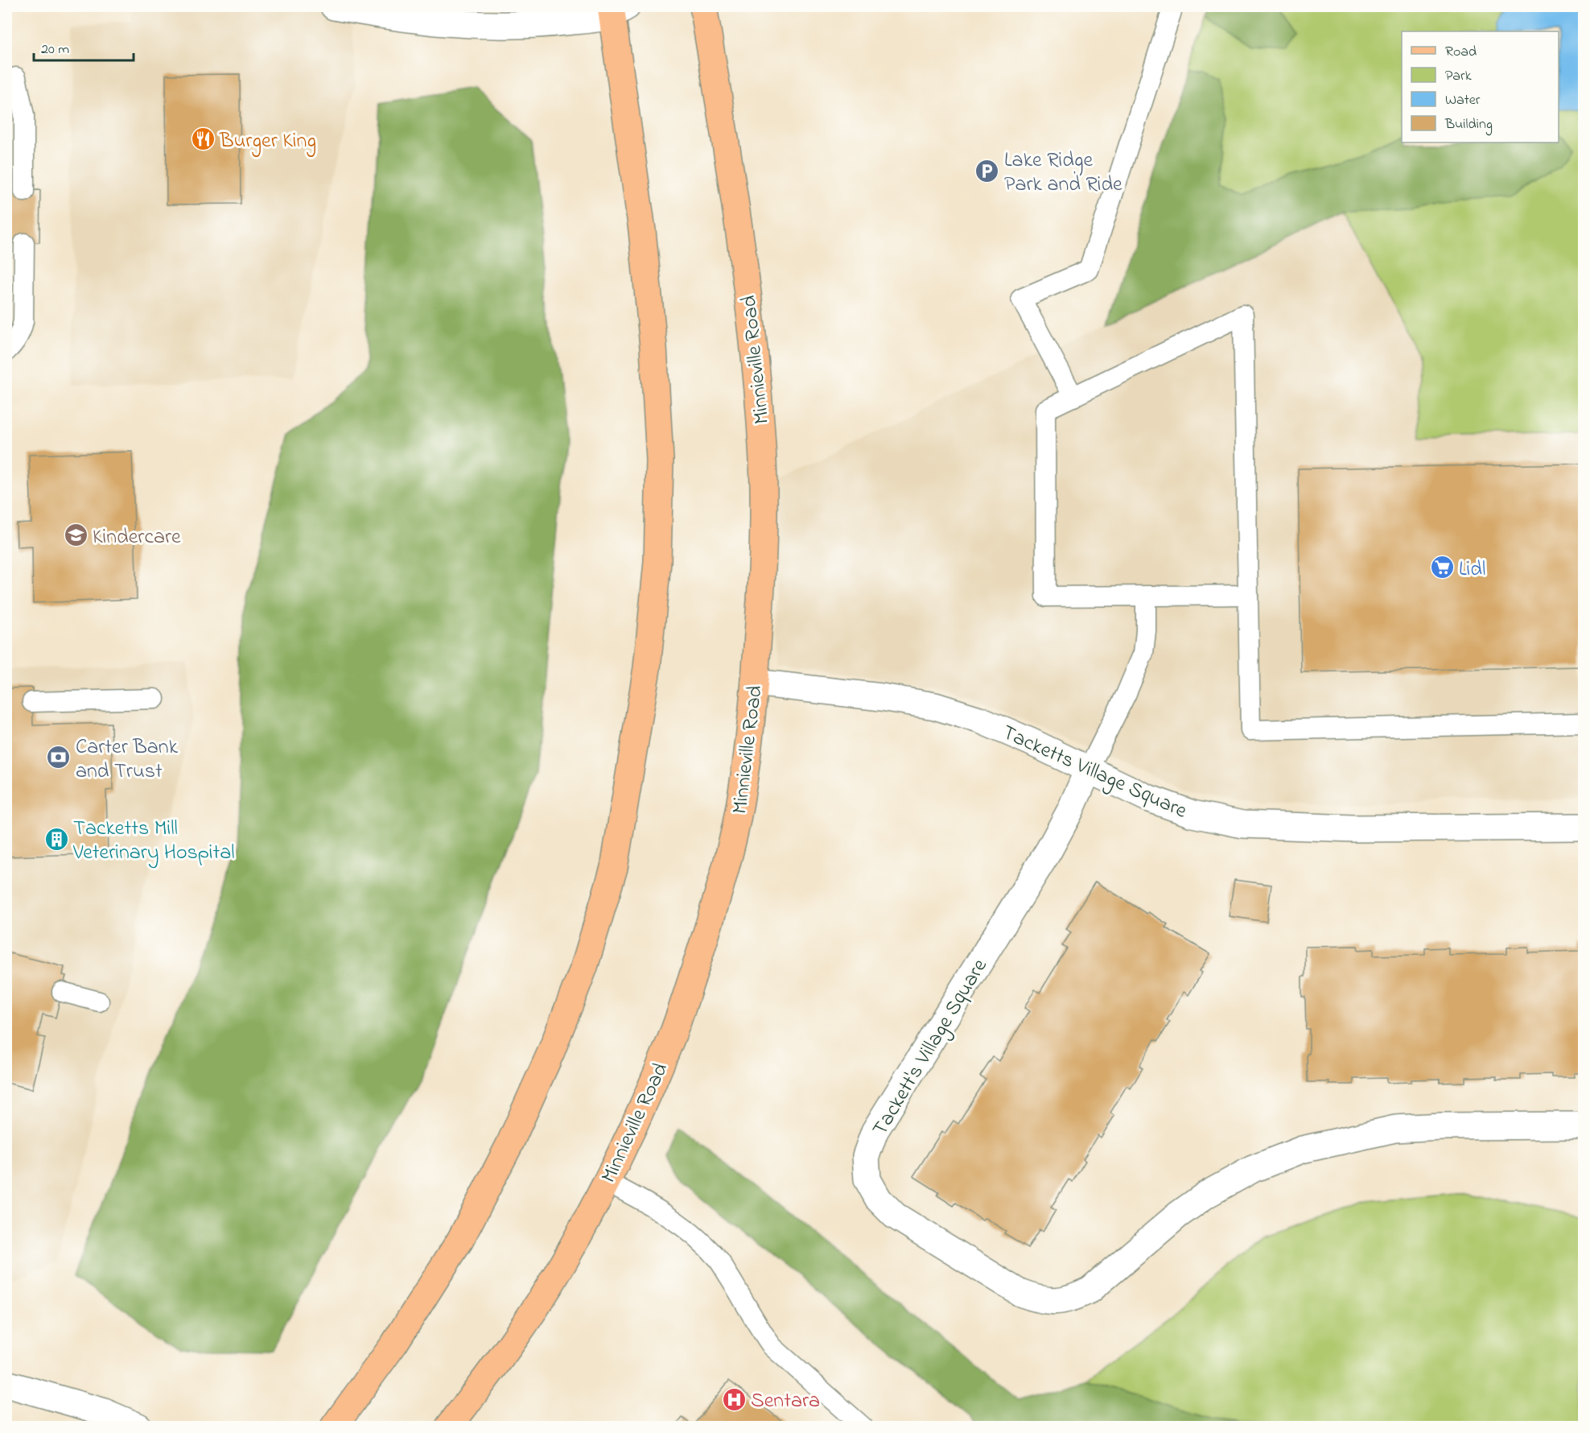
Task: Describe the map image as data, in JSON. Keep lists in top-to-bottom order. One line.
{"streets":{"main road":["Minnieville Road"],"street":["Tacketts Village Square","Tackett's Village Square"]},"crossings":[["Minnieville Road","Tacketts Village Square"],["Tacketts Village Square","Tackett's Village Square"]],"places":{"restaurant":["Burger King"],"parking":["Lake Ridge Park and Ride"],"school or university":["Kindercare"],"supermarket":["Lidl"],"bank":["Carter Bank and Trust"],"building":["Tacketts Mill Veterinary Hospital"],"hospital":["Sentara"]},"legend":["Road","Park","Water","Building"],"scale_bar":"20 m"}
